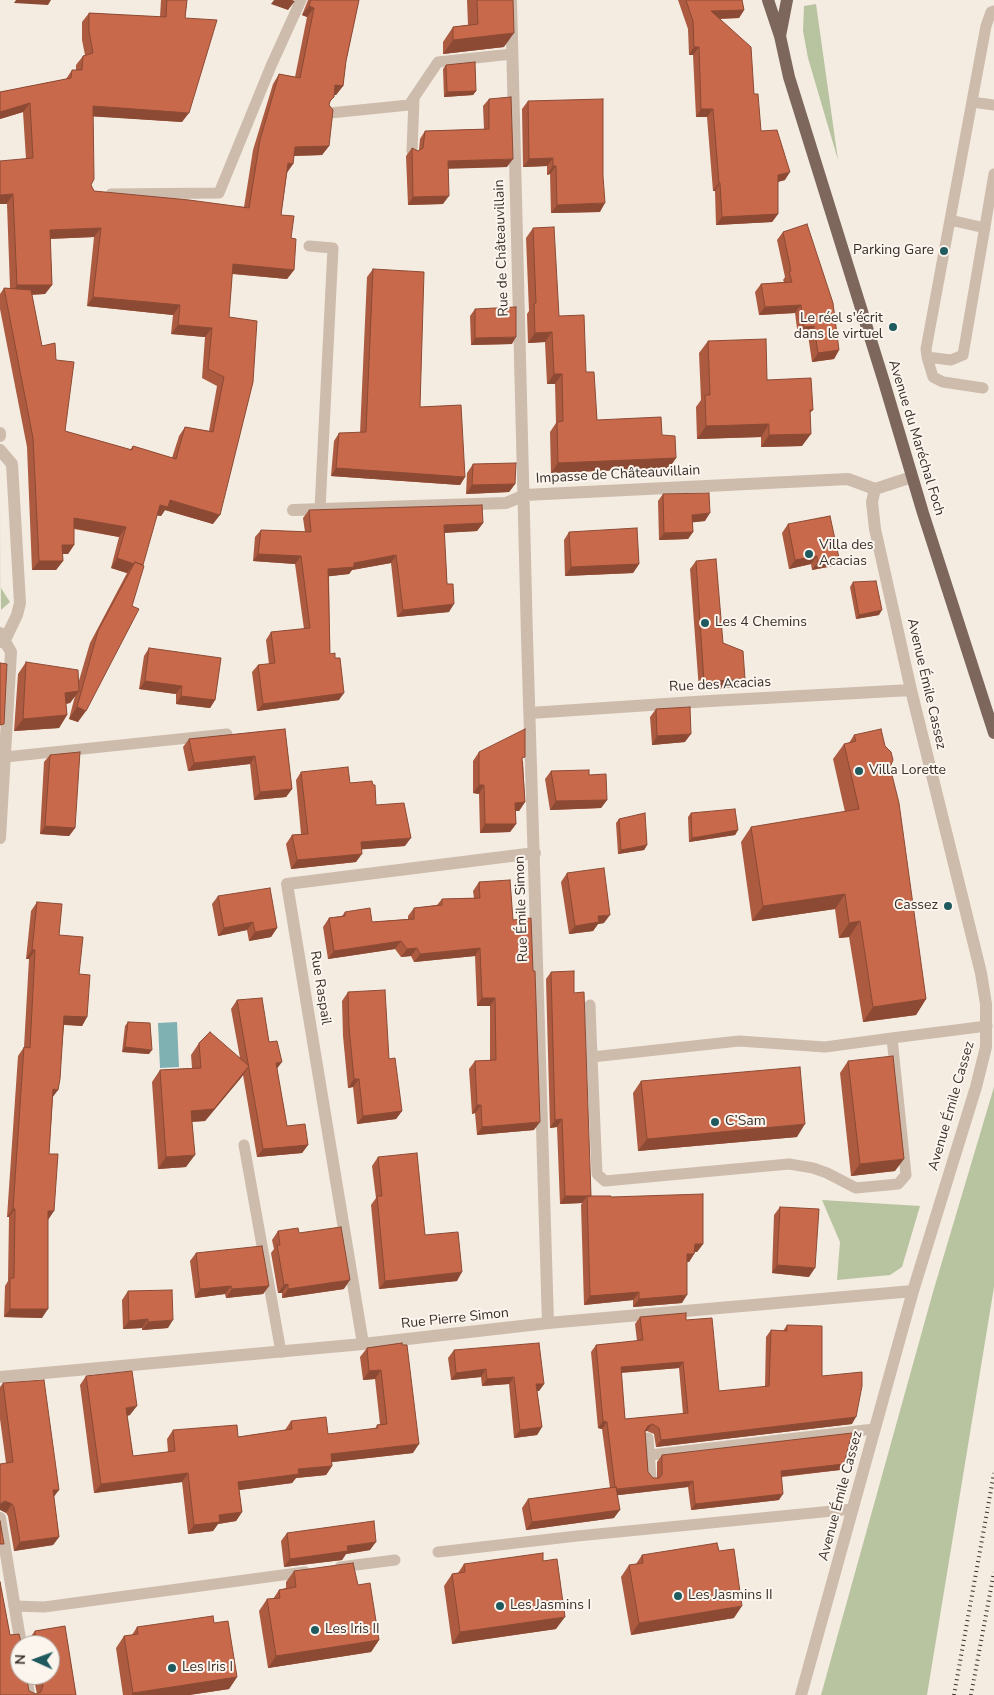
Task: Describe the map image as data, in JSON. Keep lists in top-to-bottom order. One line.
{"streets":{"main road":["Avenue du Maréchal Foch"],"street":["Rue de Châteauvillain","Impasse de Châteauvillain","Avenue Émile Cassez","Rue des Acacias","Rue Émile Simon","Rue Raspail","Rue Pierre Simon"]},"crossings":[["Rue de Châteauvillain","Impasse de Châteauvillain"],["Rue de Châteauvillain","Rue Émile Simon"],["Impasse de Châteauvillain","Avenue Émile Cassez"],["Impasse de Châteauvillain","Rue Émile Simon"],["Avenue Émile Cassez","Rue des Acacias"],["Avenue Émile Cassez","Rue Pierre Simon"],["Rue des Acacias","Rue Émile Simon"],["Rue Émile Simon","Rue Raspail"],["Rue Émile Simon","Rue Pierre Simon"],["Rue Raspail","Rue Pierre Simon"]],"places":["Parking Gare","Le réel s'écrit dans le virtuel","Villa des Acacias","Les 4 Chemins","Villa Lorette","Cassez","C’Sam","Les Jasmins II","Les Jasmins I","Les Iris II","Les Iris I"],"north":"left"}
